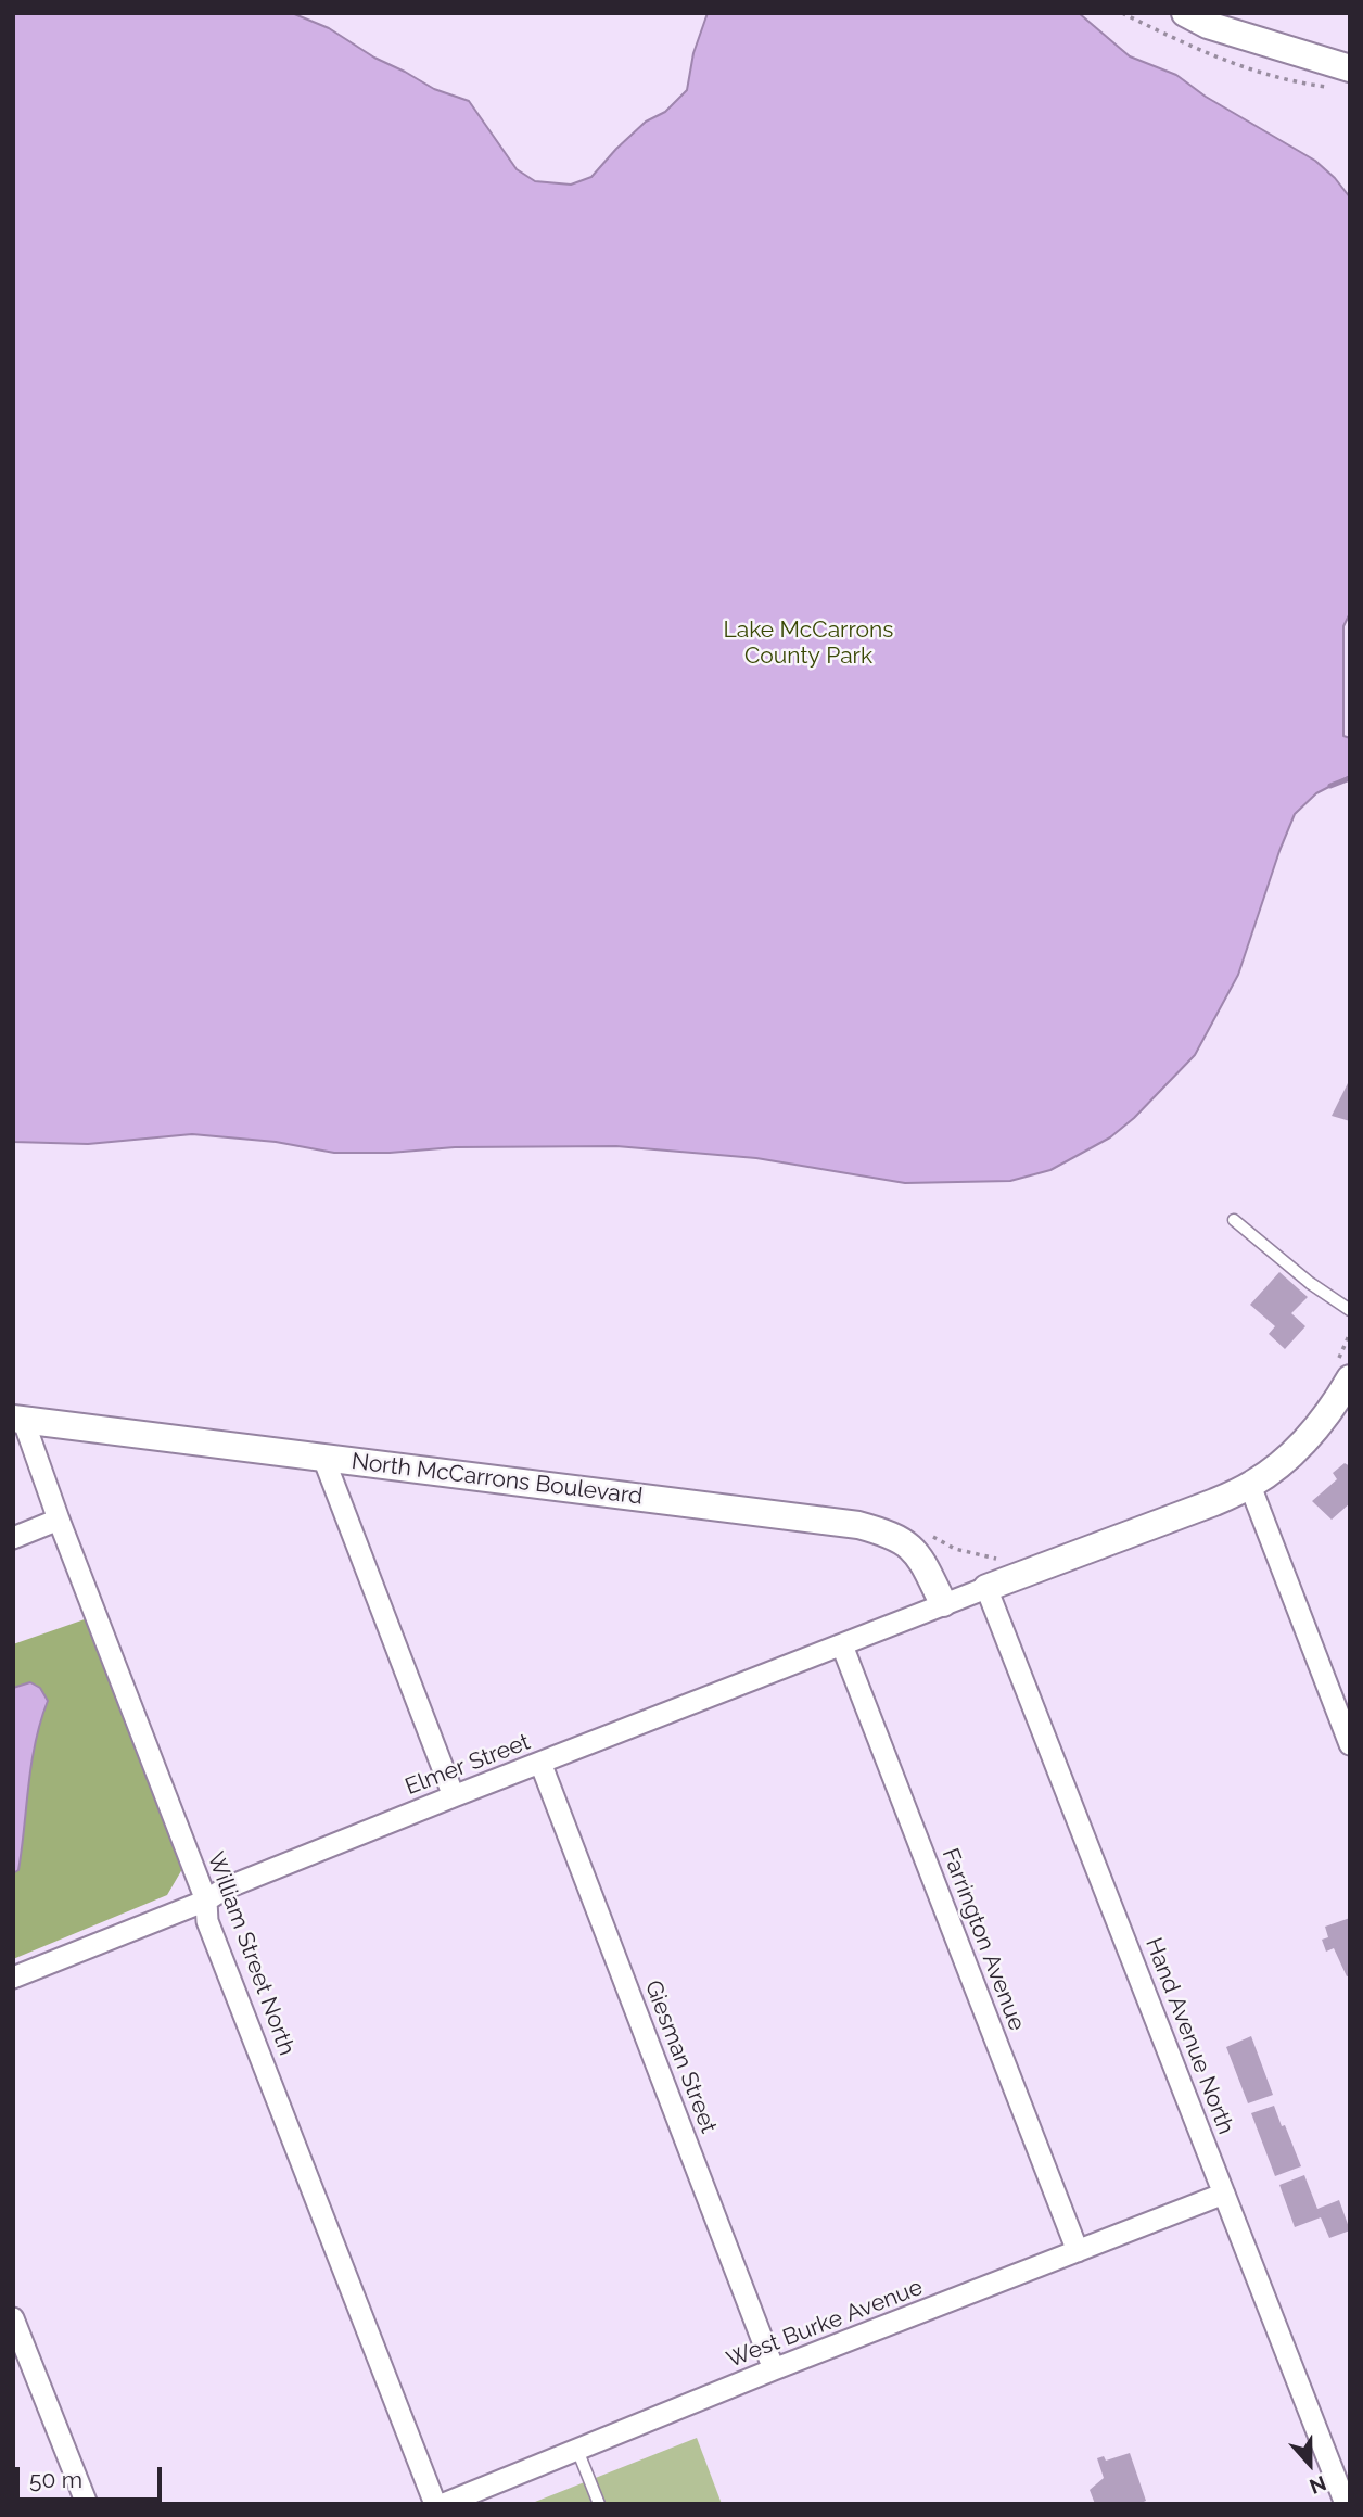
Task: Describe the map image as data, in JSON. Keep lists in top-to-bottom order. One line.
{"streets":{"street":["North McCarrons Boulevard","Elmer Street","Farrington Avenue","William Street North","Hand Avenue North","Giesman Street","West Burke Avenue"]},"crossings":[["North McCarrons Boulevard","Elmer Street"],["North McCarrons Boulevard","William Street North"],["Elmer Street","Farrington Avenue"],["Elmer Street","William Street North"],["Elmer Street","Hand Avenue North"],["Elmer Street","Giesman Street"],["Farrington Avenue","West Burke Avenue"],["Hand Avenue North","West Burke Avenue"],["Giesman Street","West Burke Avenue"]],"parks":["Lake McCarrons County Park"],"scale_bar":"50 m","north":"bottom"}
